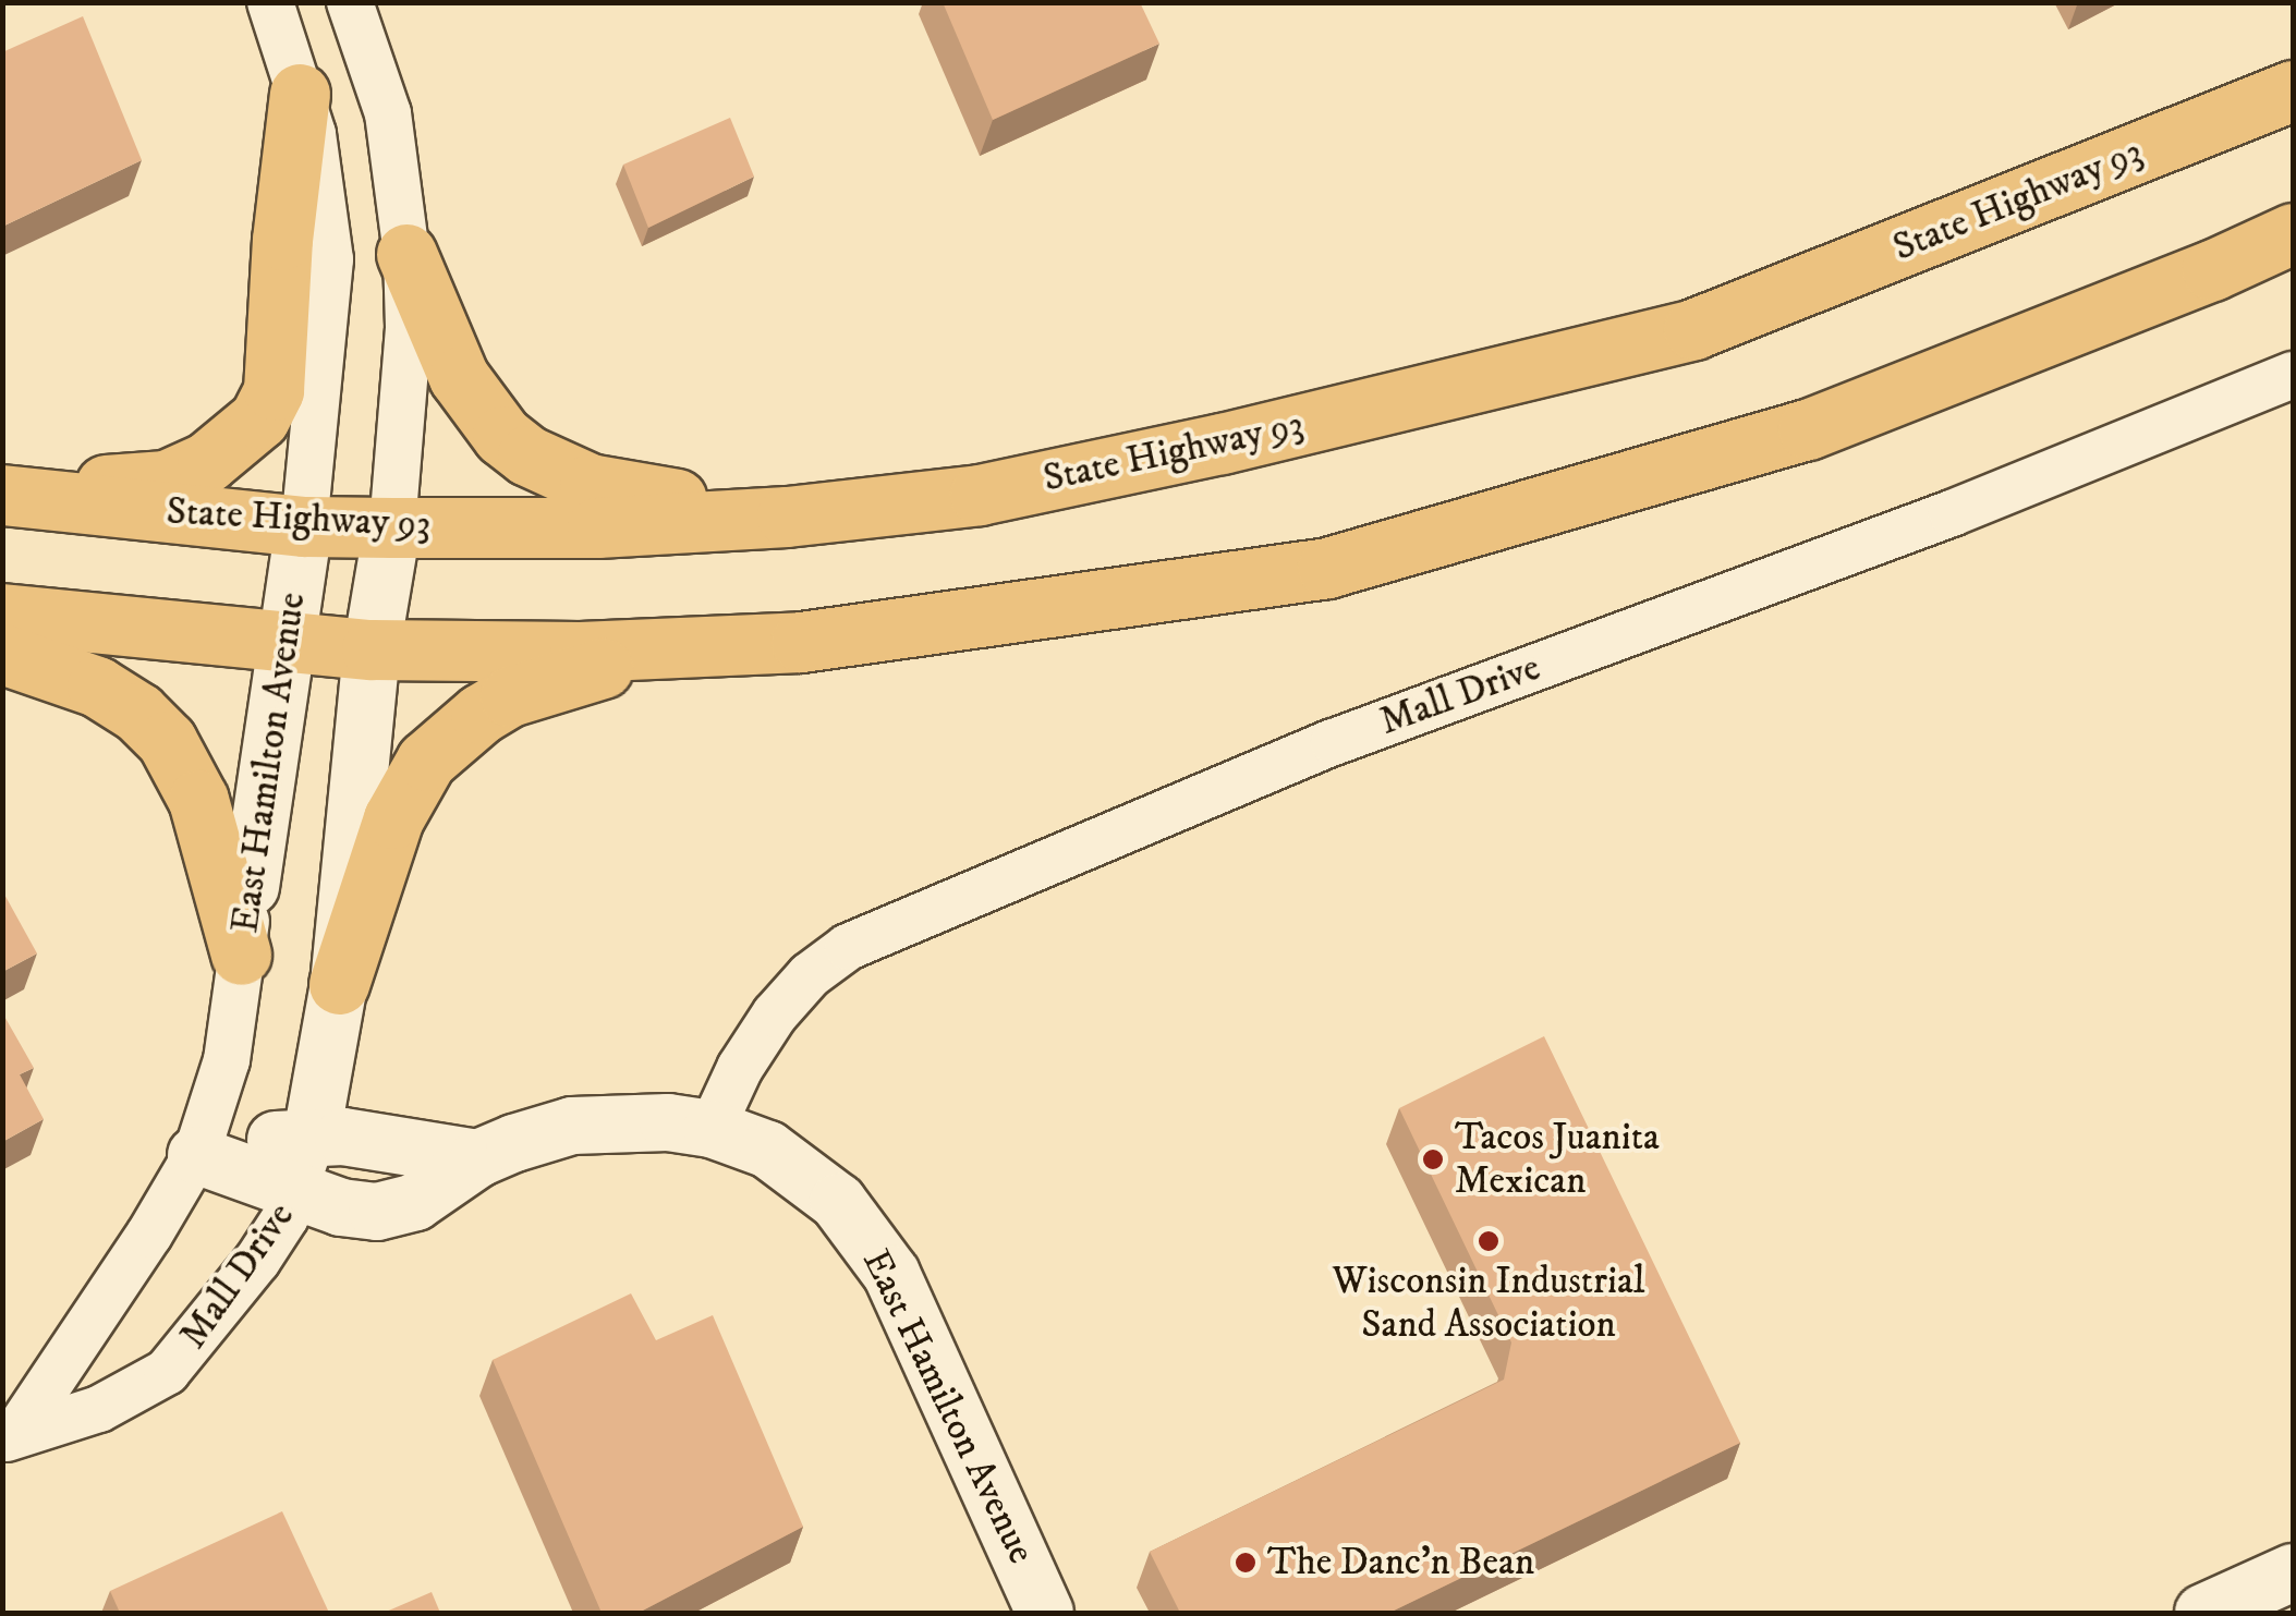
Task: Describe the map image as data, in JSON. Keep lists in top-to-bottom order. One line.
{"streets":{"main road":["State Highway 93"],"street":["Mall Drive","East Hamilton Avenue"]},"crossings":[["State Highway 93","East Hamilton Avenue"],["Mall Drive","East Hamilton Avenue"]],"places":["Tacos Juanita Mexican","Wisconsin Industrial Sand Association","The Danc'n Bean"]}
